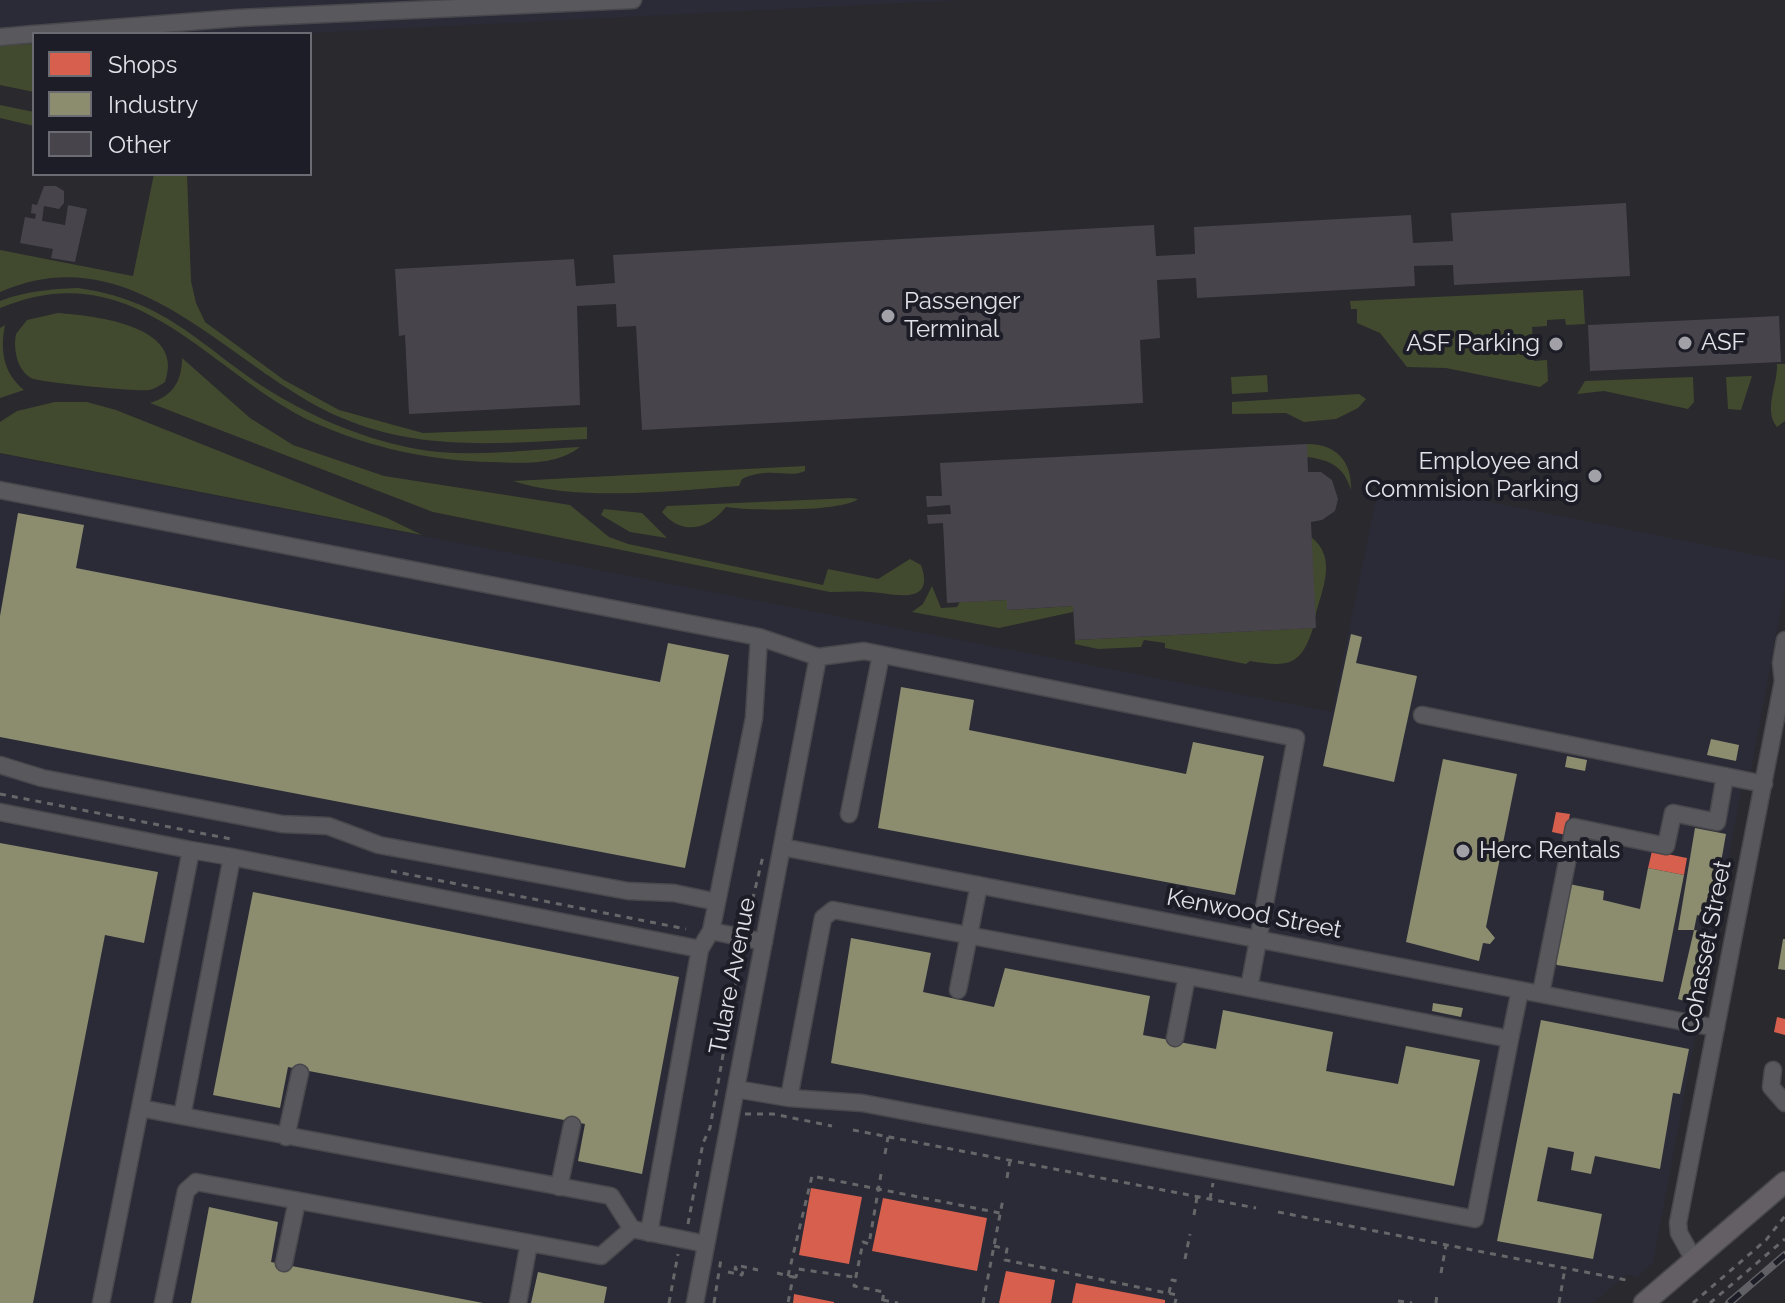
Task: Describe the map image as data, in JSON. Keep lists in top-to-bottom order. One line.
{"streets":{"street":["Kenwood Street","Cohasset Street","Tulare Avenue"]},"crossings":[["Kenwood Street","Cohasset Street"],["Kenwood Street","Tulare Avenue"]],"places":["Passenger Terminal","ASF","ASF Parking","Employee and Commision Parking","Herc Rentals"],"legend":["Shops","Industry","Other"]}
